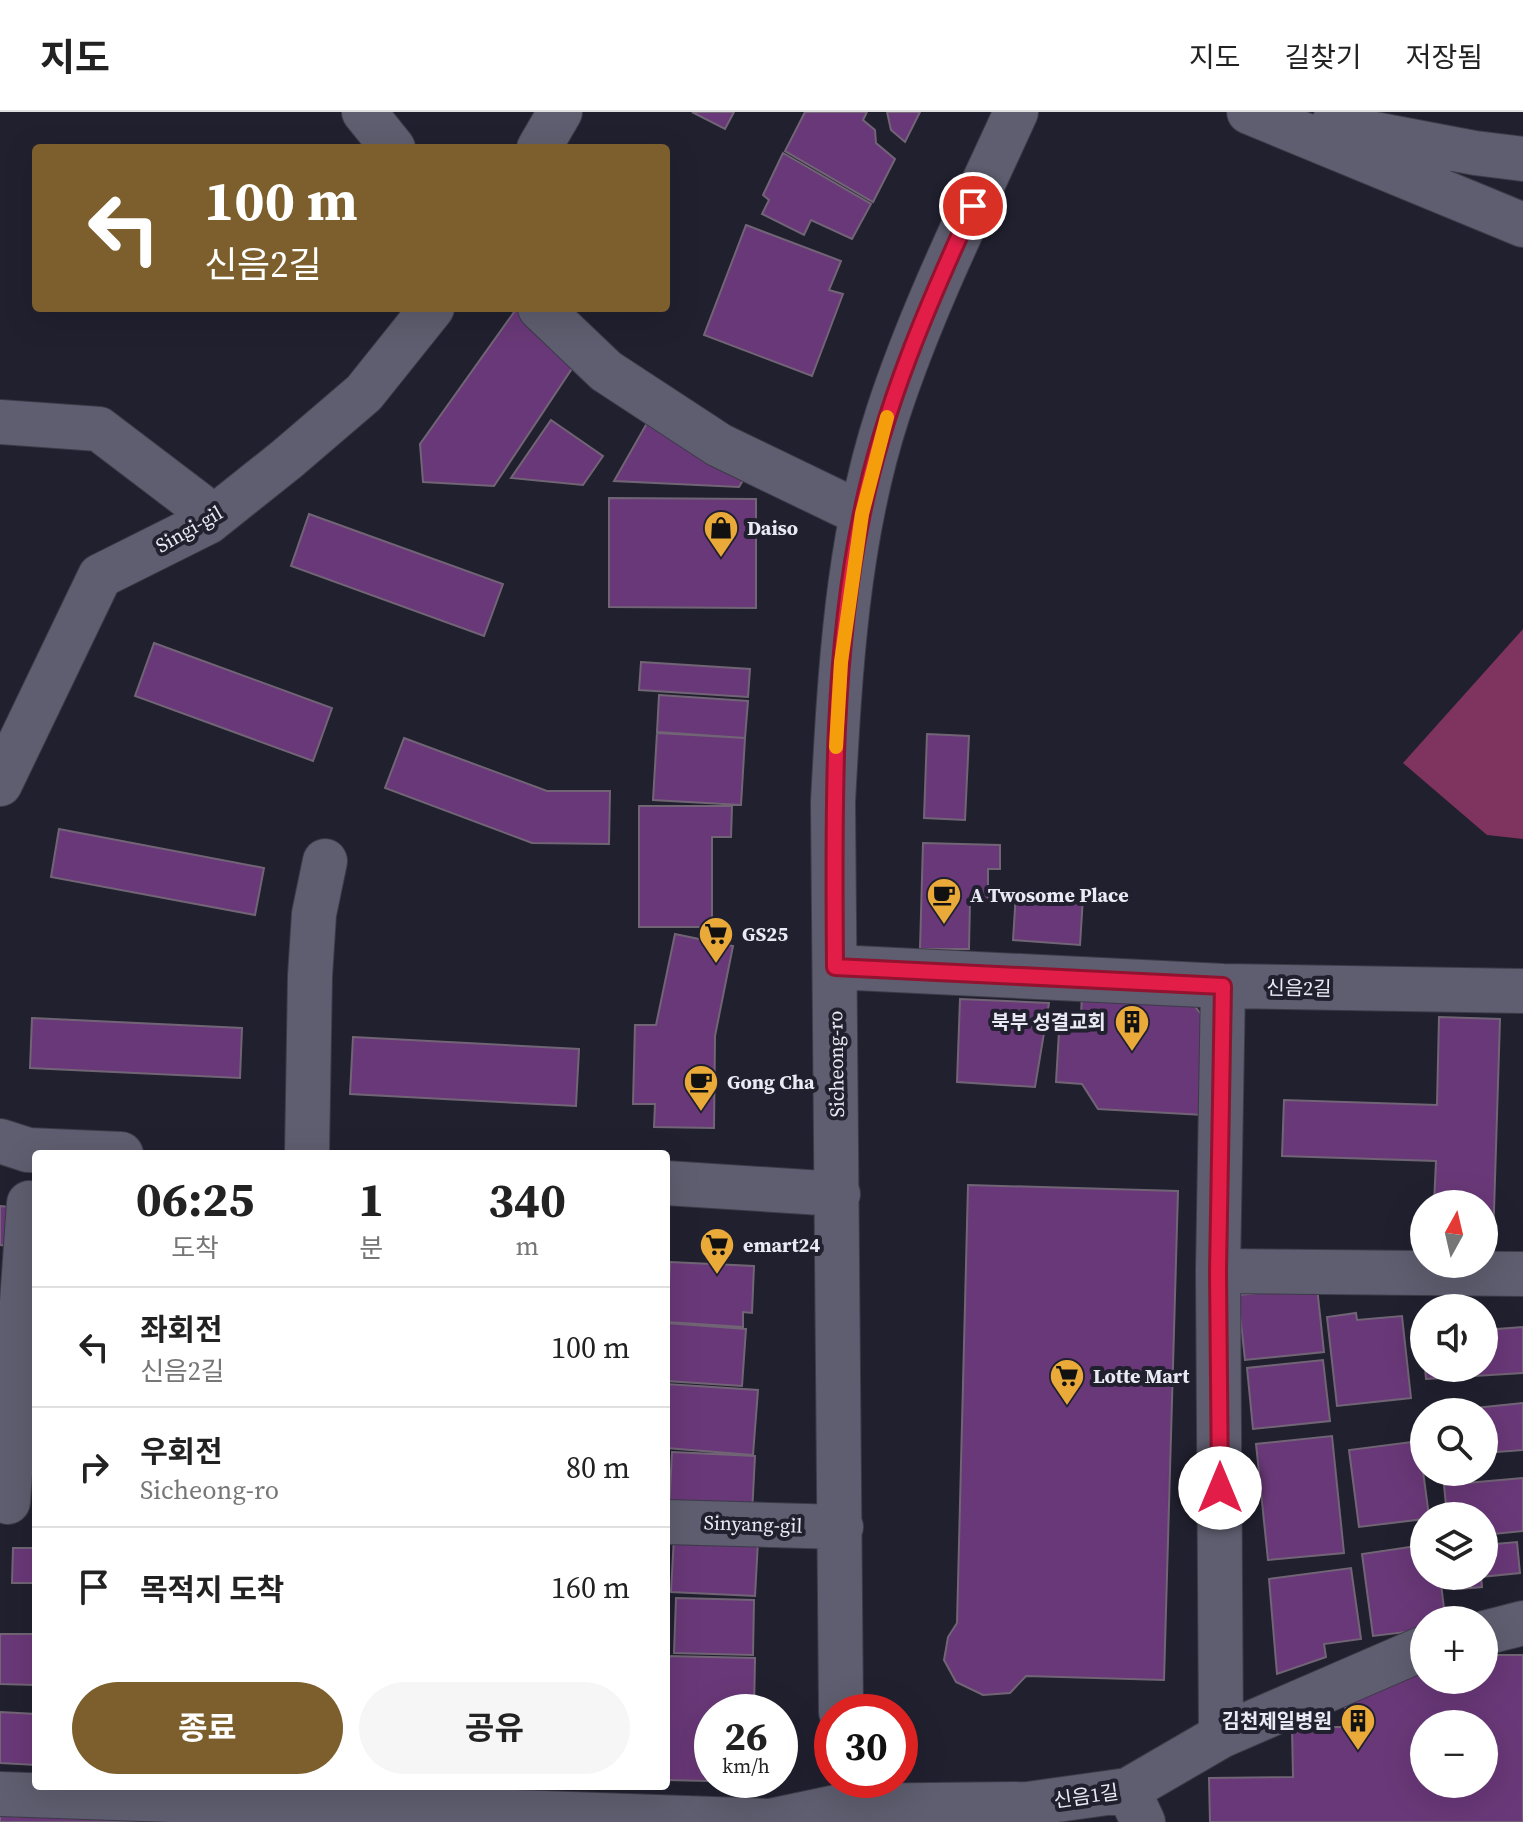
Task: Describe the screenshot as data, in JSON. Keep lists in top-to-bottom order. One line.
{"streets":{"street":["Singi-gil","신음2길","Sicheong-ro","Sinyang-gil","신음1길"]},"crossings":[["신음2길","Sicheong-ro"],["Sicheong-ro","Sinyang-gil"]],"places":{"shop":["Daiso"],"cafe":["A Twosome Place","Gong Cha"],"supermarket":["GS25","emart24","Lotte Mart"],"building":["북부 성결교회","김천제일병원"]},"north":"top","page":{"header":"지도","nav":["지도","길찾기","저장됨"],"turn":["100 m","신음2길"],"eta":["06:25","도착","1","분","340","m"],"map_buttons":["+","−"],"list":[{"name":"좌회전","note":"신음2길","value":"100 m"},{"name":"우회전","note":"Sicheong-ro","value":"80 m"},{"name":"목적지 도착","value":"160 m"}],"buttons":["종료","공유"],"speed":"26 km/h","limit":"30"}}
